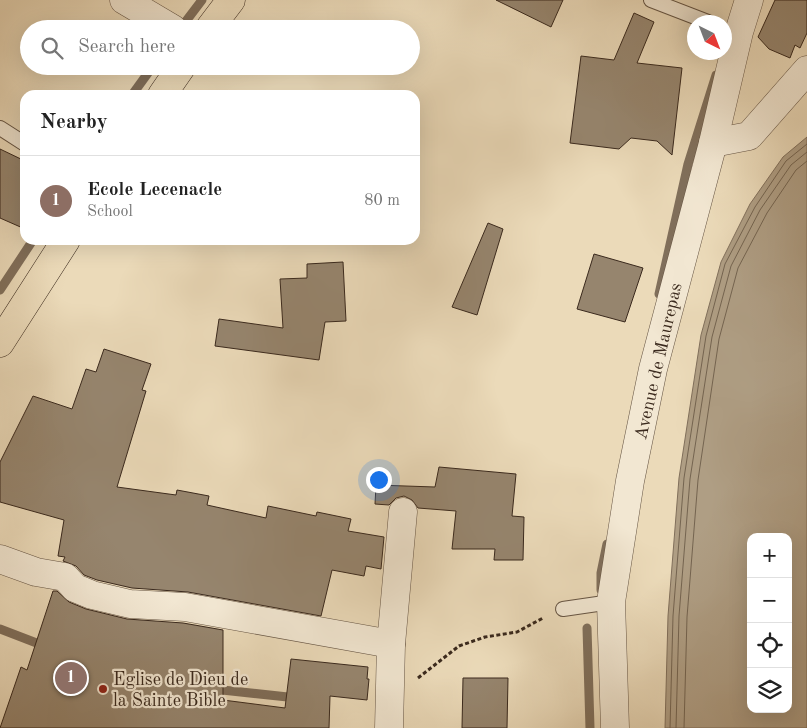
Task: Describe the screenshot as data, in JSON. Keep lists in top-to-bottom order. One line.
{"streets":{"street":["Avenue de Maurepas"]},"places":["Eglise de Dieu de la Sainte Bible"],"north":"bottom right","page":{"search":"Search here","heading":"Nearby","list":[{"mark":"1","name":"Ecole Lecenacle","note":"School","value":"80 m"}],"map_buttons":["+","−"],"pins":"1"}}
